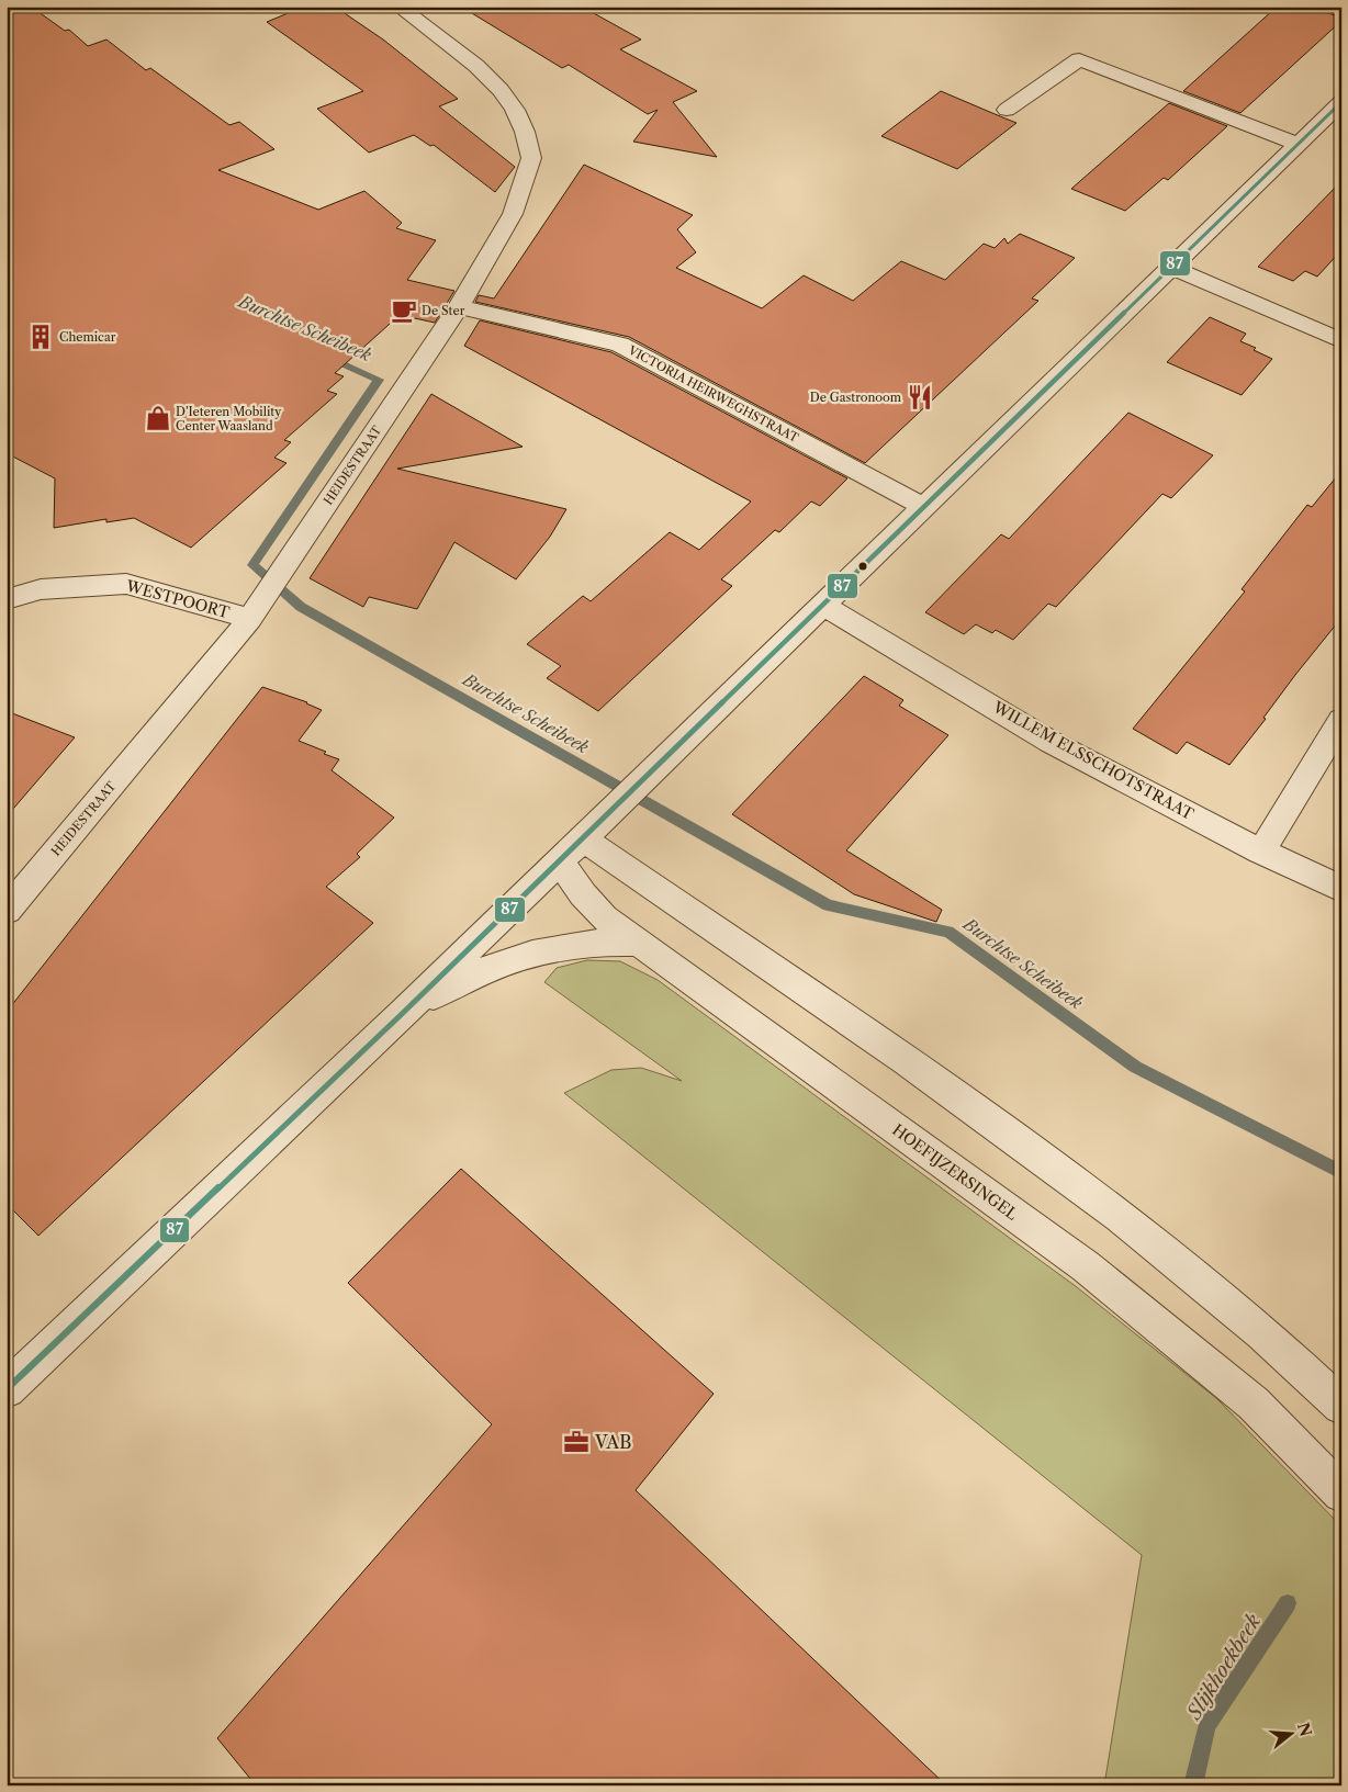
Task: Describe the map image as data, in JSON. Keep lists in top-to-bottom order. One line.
{"streets":{"street":["VICTORIA HEIRWEGHSTRAAT","HEIDESTRAAT","WESTPOORT","WILLEM ELSSCHOTSTRAAT","HOEFIJZERSINGEL"]},"crossings":[["VICTORIA HEIRWEGHSTRAAT","HEIDESTRAAT"],["HEIDESTRAAT","WESTPOORT"]],"water":["Burchtse Scheibeek","Slijkhoekbeek"],"places":{"cafe":["De Ster"],"building":["Chemicar"],"restaurant":["De Gastronoom"],"shop":["D’Ieteren Mobility Center Waasland"],"office":["VAB"]},"lines":["transit line 87"],"north":"right"}
